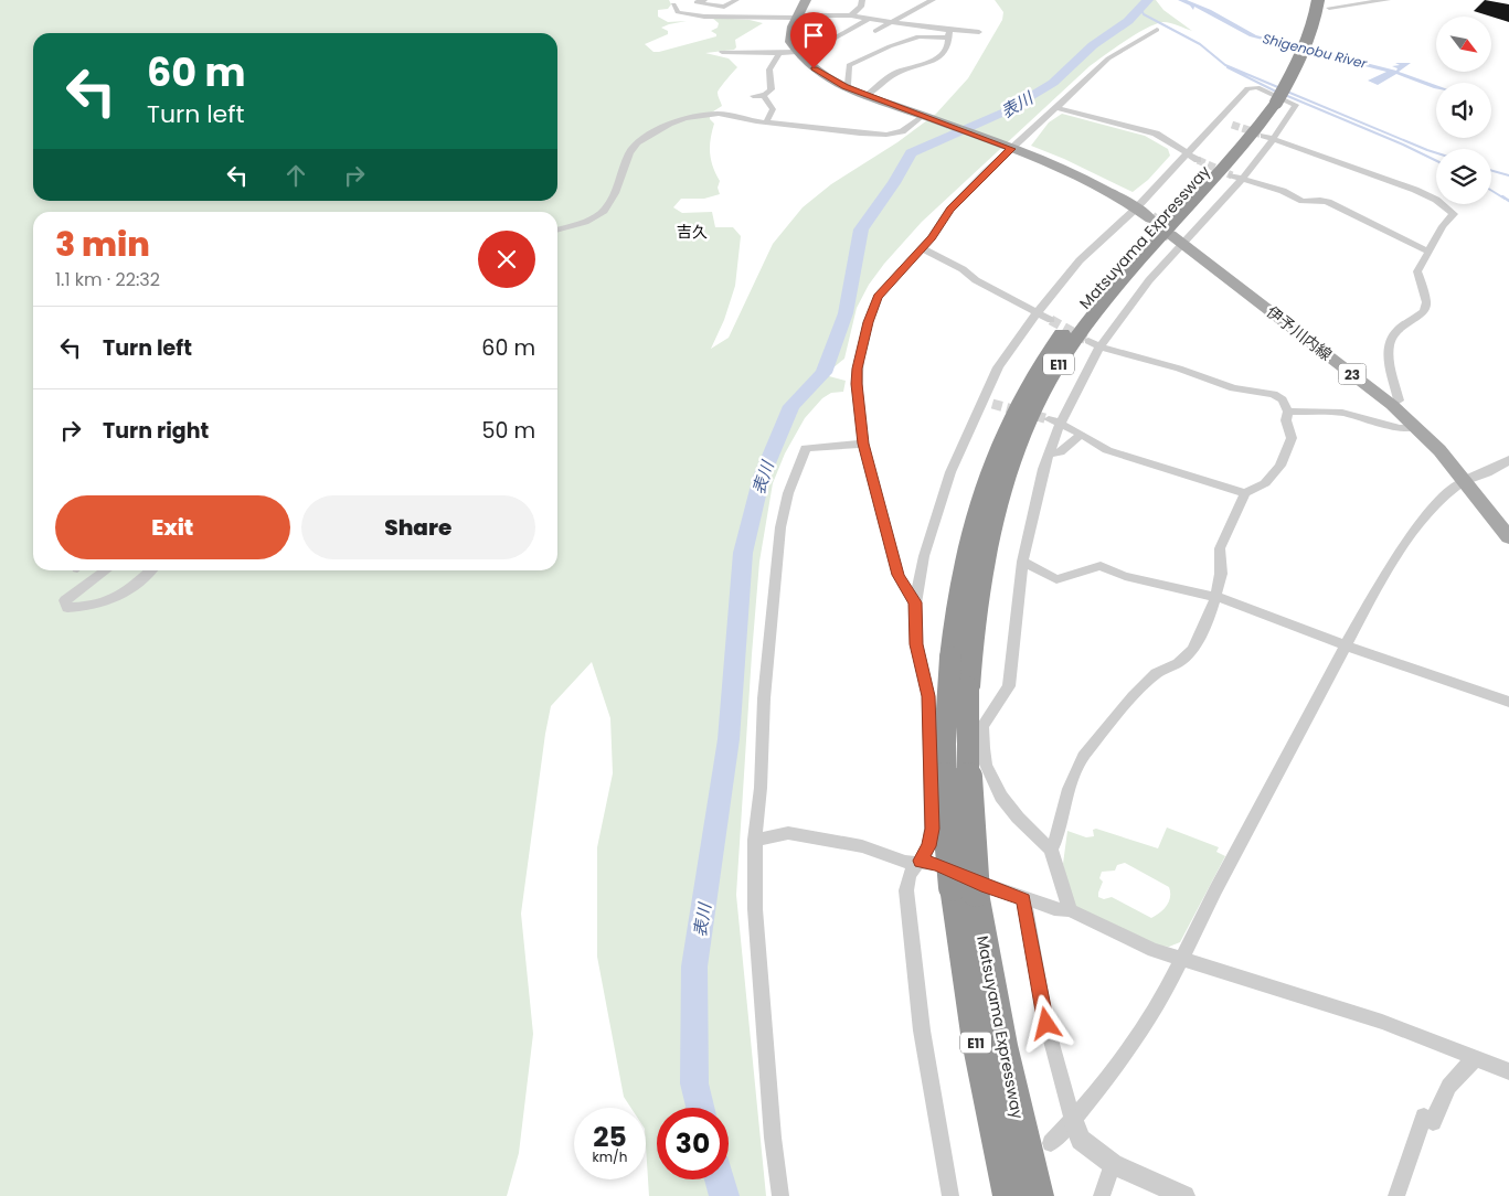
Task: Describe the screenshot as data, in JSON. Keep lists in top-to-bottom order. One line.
{"streets":{"highway":["Matsuyama Expressway","E11"],"main road":["伊予川内線","23"]},"districts":["吉久"],"water":["Shigenobu River","表川"],"north":"bottom right","page":{"turn":["60 m","Turn left"],"heading":["3 min","1.1 km · 22:32"],"list":[{"name":"Turn left","value":"60 m"},{"name":"Turn right","value":"50 m"}],"buttons":["Exit","Share"],"speed":"25 km/h","limit":"30"}}
